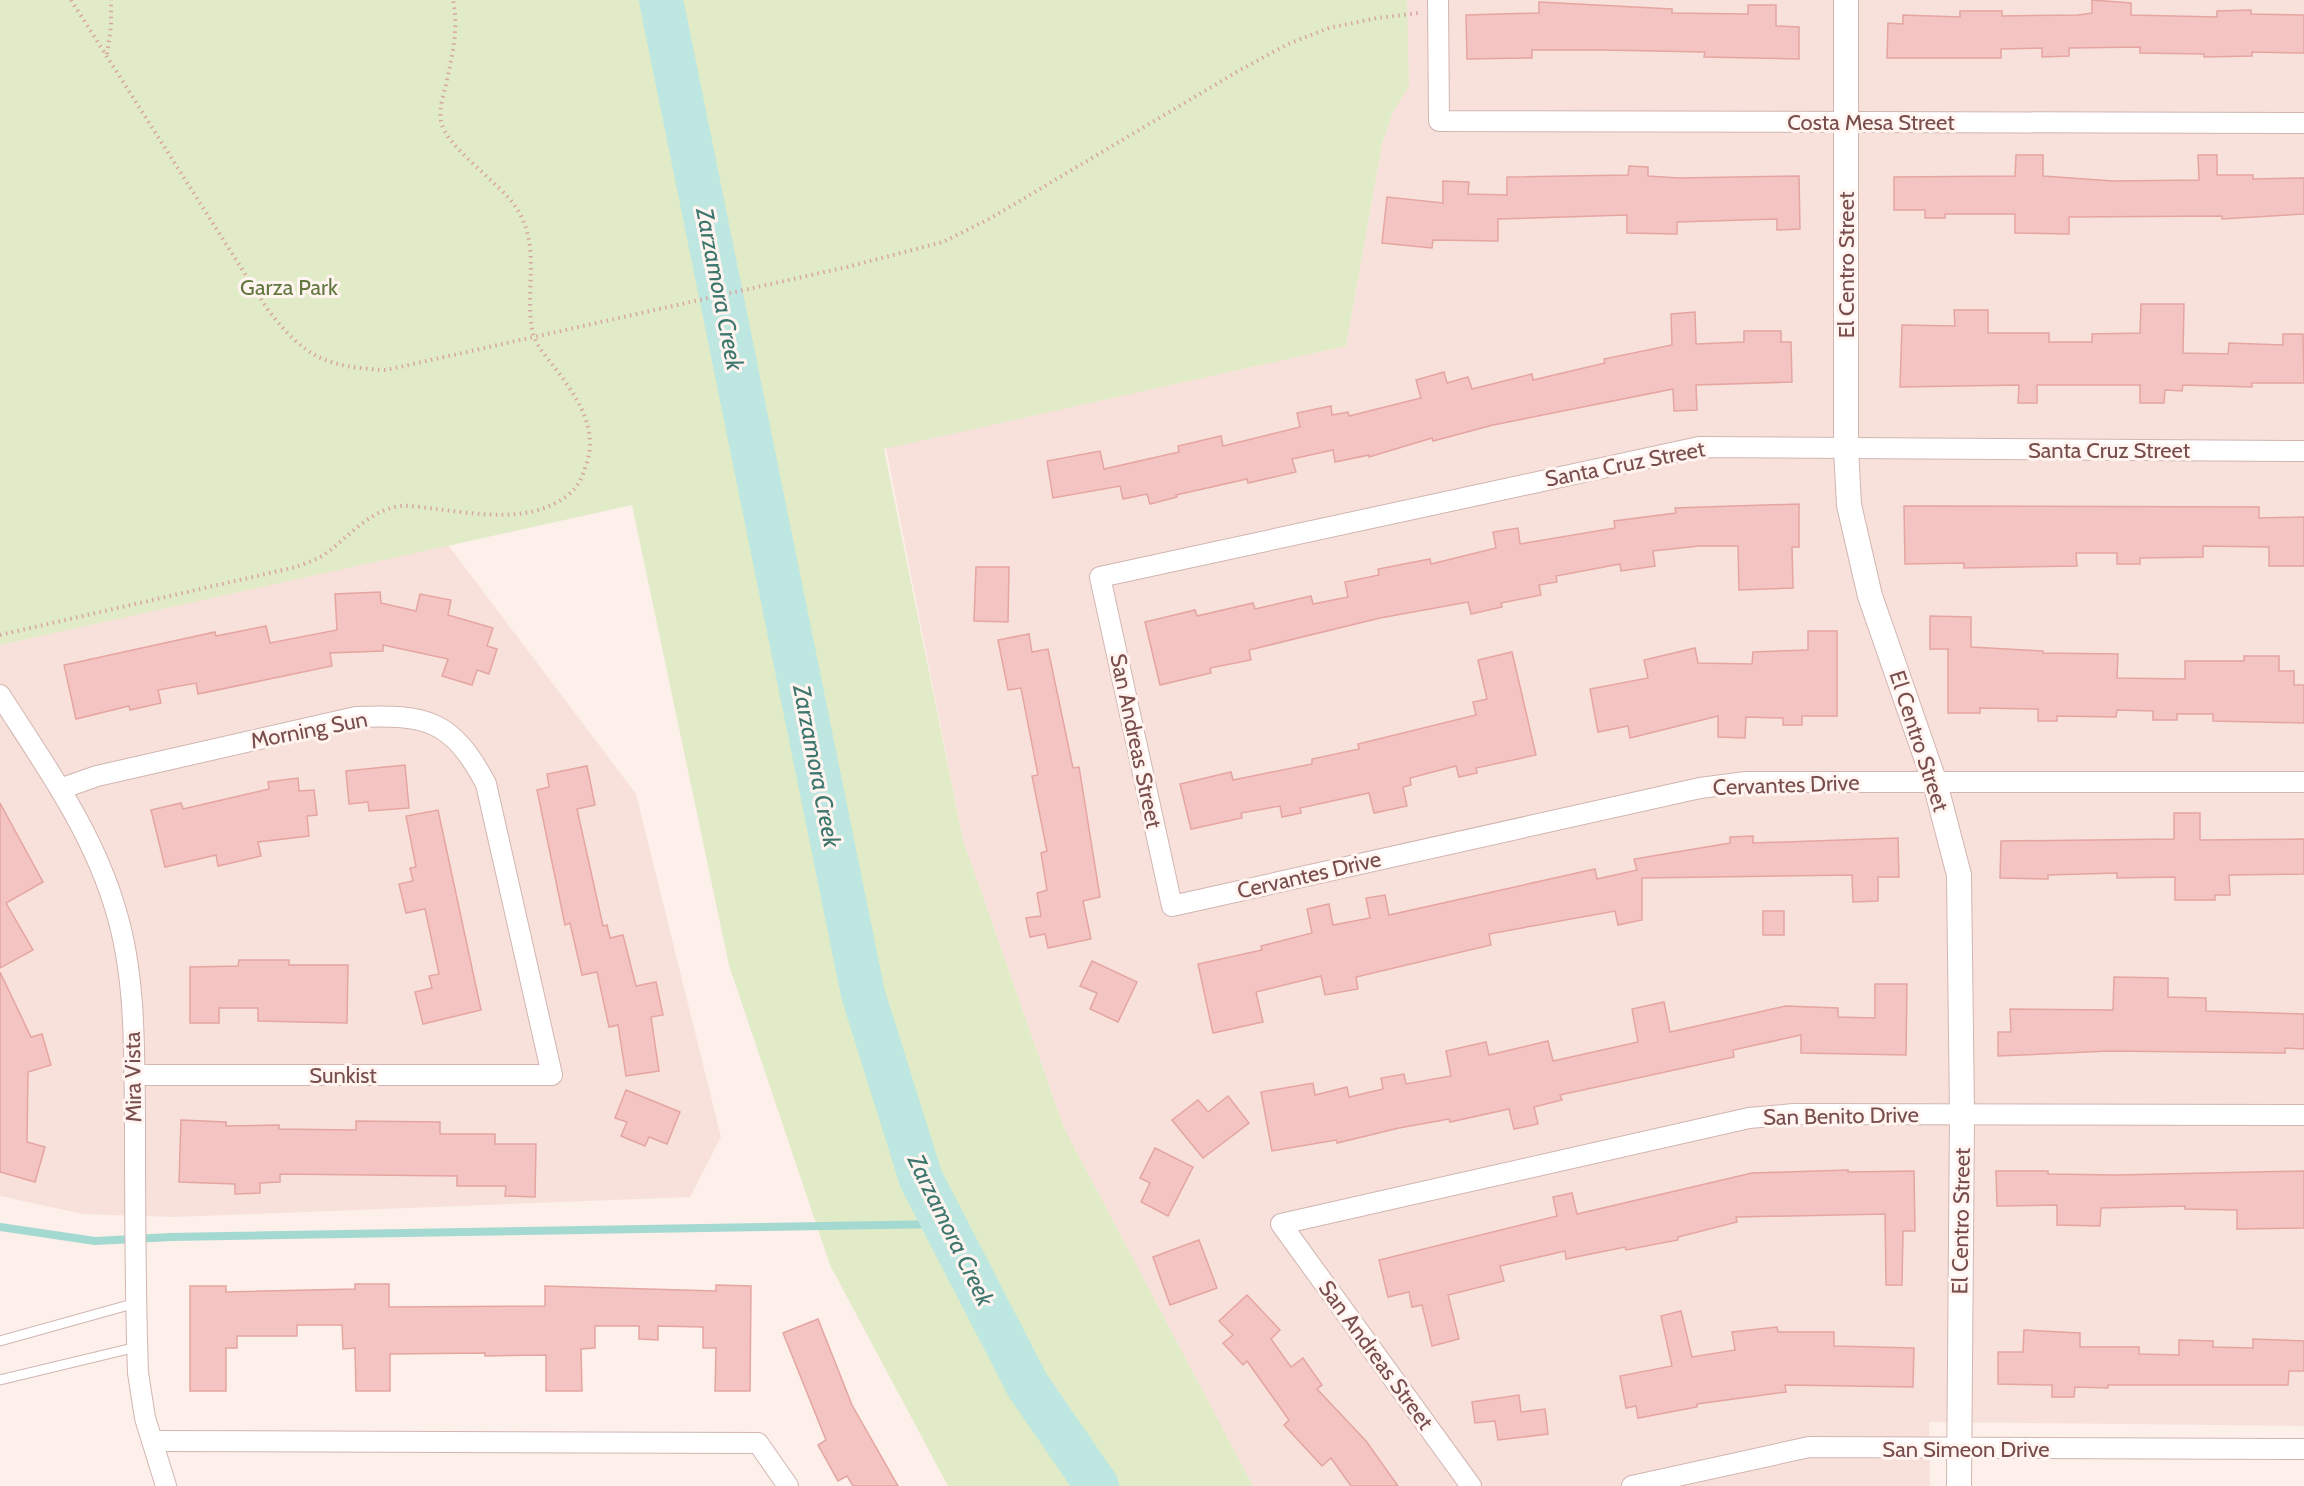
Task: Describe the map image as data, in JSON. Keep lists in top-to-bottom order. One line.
{"streets":{"street":["Costa Mesa Street","El Centro Street","Santa Cruz Street","Morning Sun","San Andreas Street","Cervantes Drive","Sunkist","Mira Vista","San Benito Drive","San Simeon Drive"]},"crossings":[["Costa Mesa Street","El Centro Street"],["El Centro Street","Santa Cruz Street"],["El Centro Street","Cervantes Drive"],["El Centro Street","San Benito Drive"],["El Centro Street","San Simeon Drive"],["Santa Cruz Street","San Andreas Street"],["Morning Sun","Sunkist"],["Morning Sun","Mira Vista"],["San Andreas Street","Cervantes Drive"],["San Andreas Street","San Benito Drive"],["Sunkist","Mira Vista"]],"water":["Zarzamora Creek"],"parks":["Garza Park"]}
